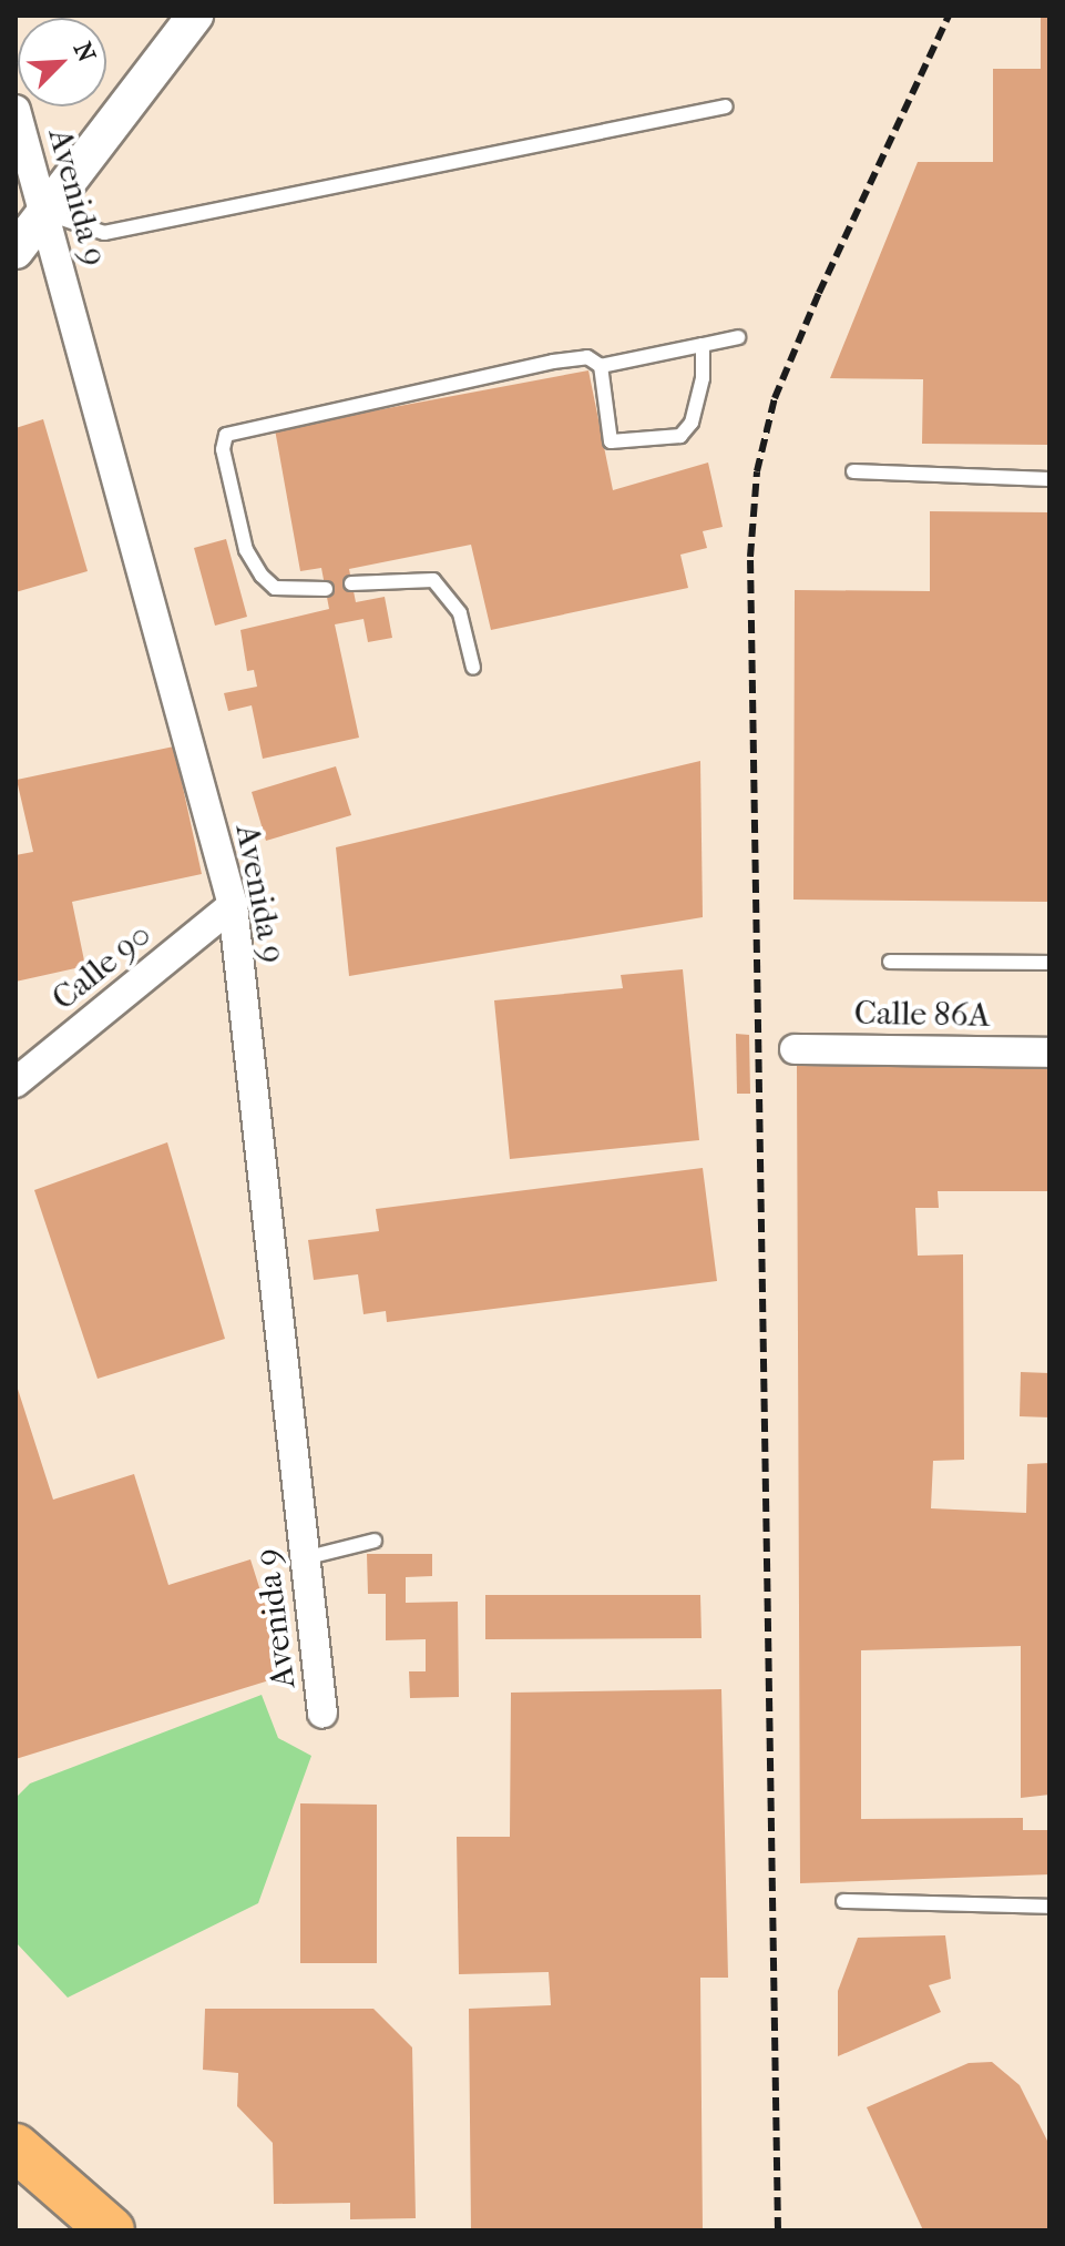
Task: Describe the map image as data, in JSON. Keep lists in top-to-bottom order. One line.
{"streets":{"street":["Avenida 9","Calle 90","Calle 86A"]},"crossings":[["Avenida 9","Calle 90"]],"north":"top right"}
